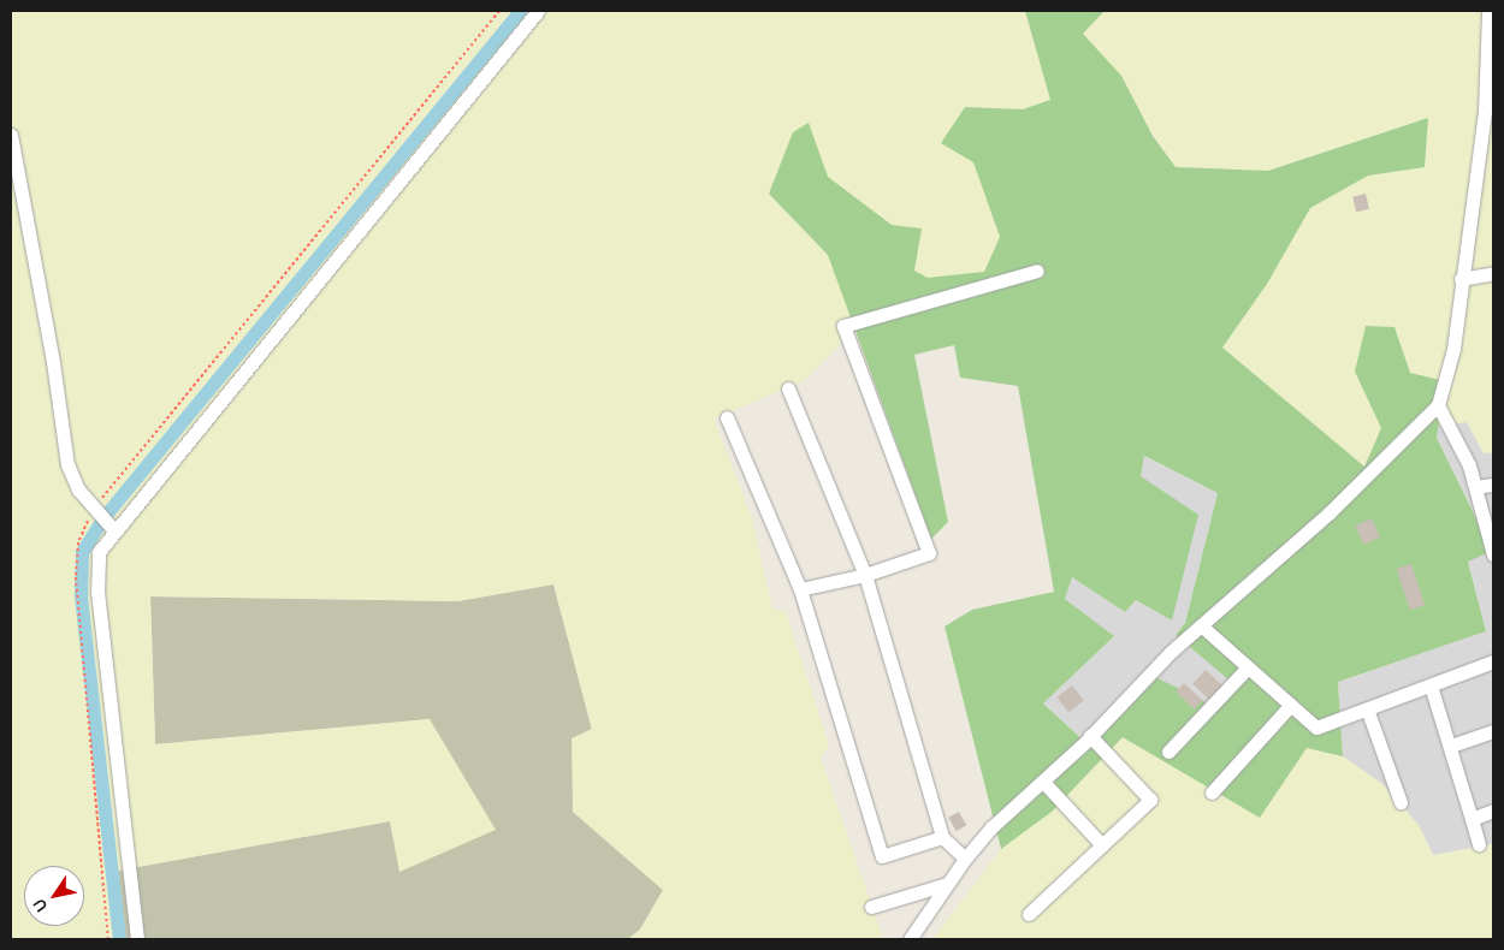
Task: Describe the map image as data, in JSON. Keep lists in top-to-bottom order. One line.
{"north":"bottom left"}
